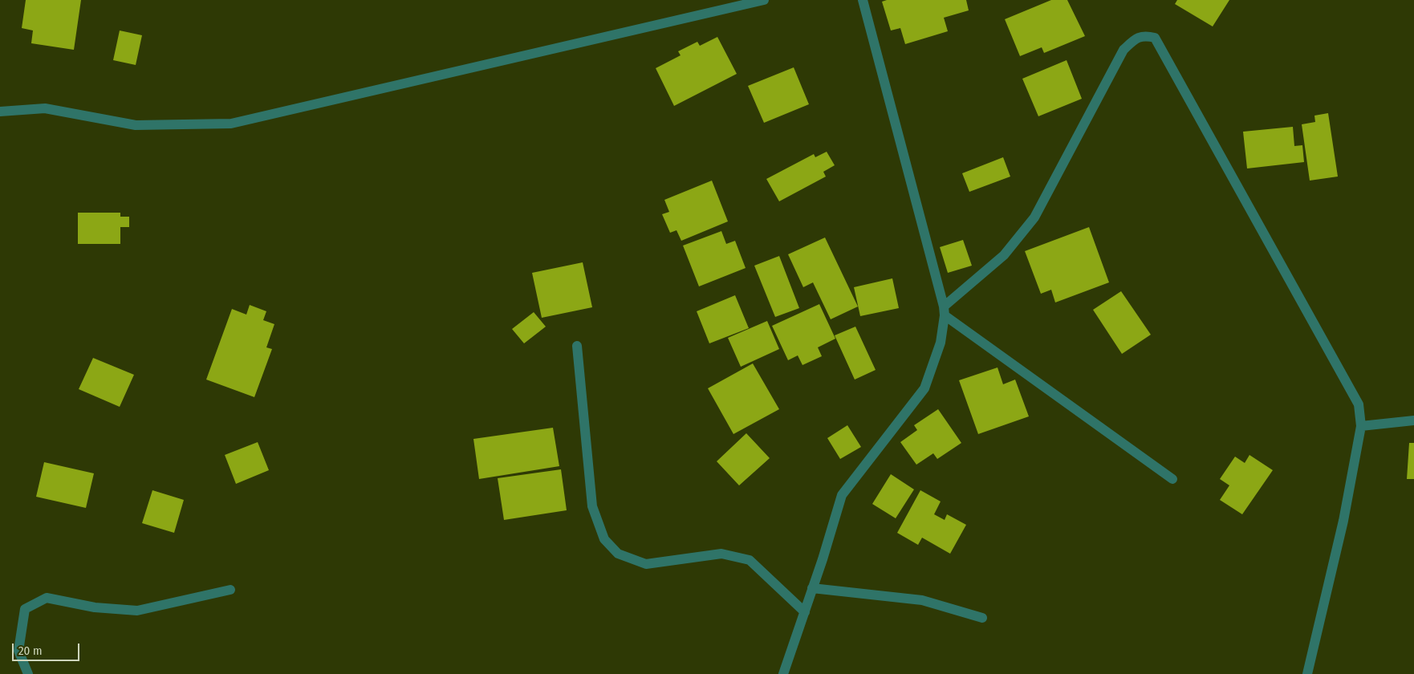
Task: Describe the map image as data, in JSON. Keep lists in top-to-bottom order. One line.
{"scale_bar":"20 m"}
